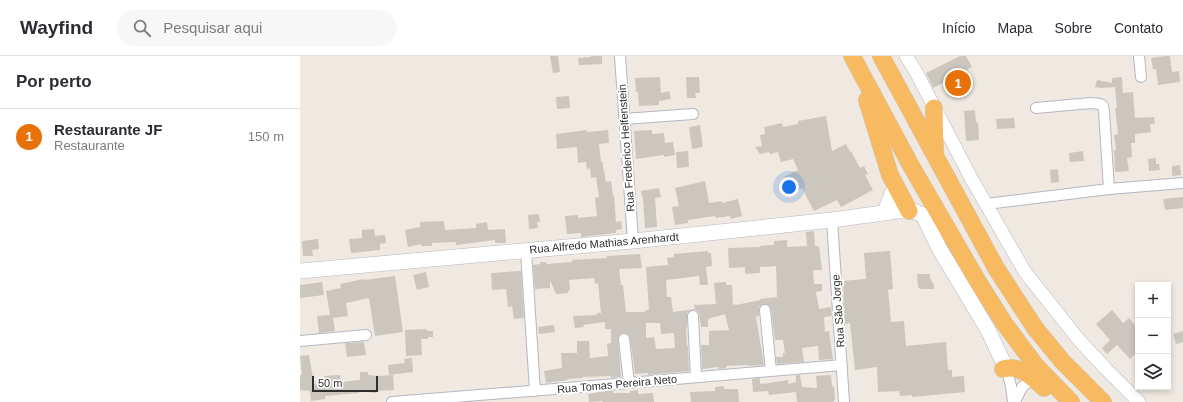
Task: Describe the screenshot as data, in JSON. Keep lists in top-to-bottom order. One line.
{"streets":{"main road":["Rua Alfredo Mathias Arenhardt"],"street":["Rua Frederico Helfenstein","Rua São Jorge","Rua Tomas Pereira Neto"]},"crossings":[["Rua Frederico Helfenstein","Rua Alfredo Mathias Arenhardt"],["Rua Alfredo Mathias Arenhardt","Rua São Jorge"],["Rua São Jorge","Rua Tomas Pereira Neto"]],"scale_bar":"50 m","page":{"header":"Wayfind","search":"Pesquisar aqui","nav":["Início","Mapa","Sobre","Contato"],"heading":"Por perto","pins":"1","list":[{"mark":"1","name":"Restaurante JF","note":"Restaurante","value":"150 m"}],"map_buttons":["+","−"],"scale":"50 m"}}
